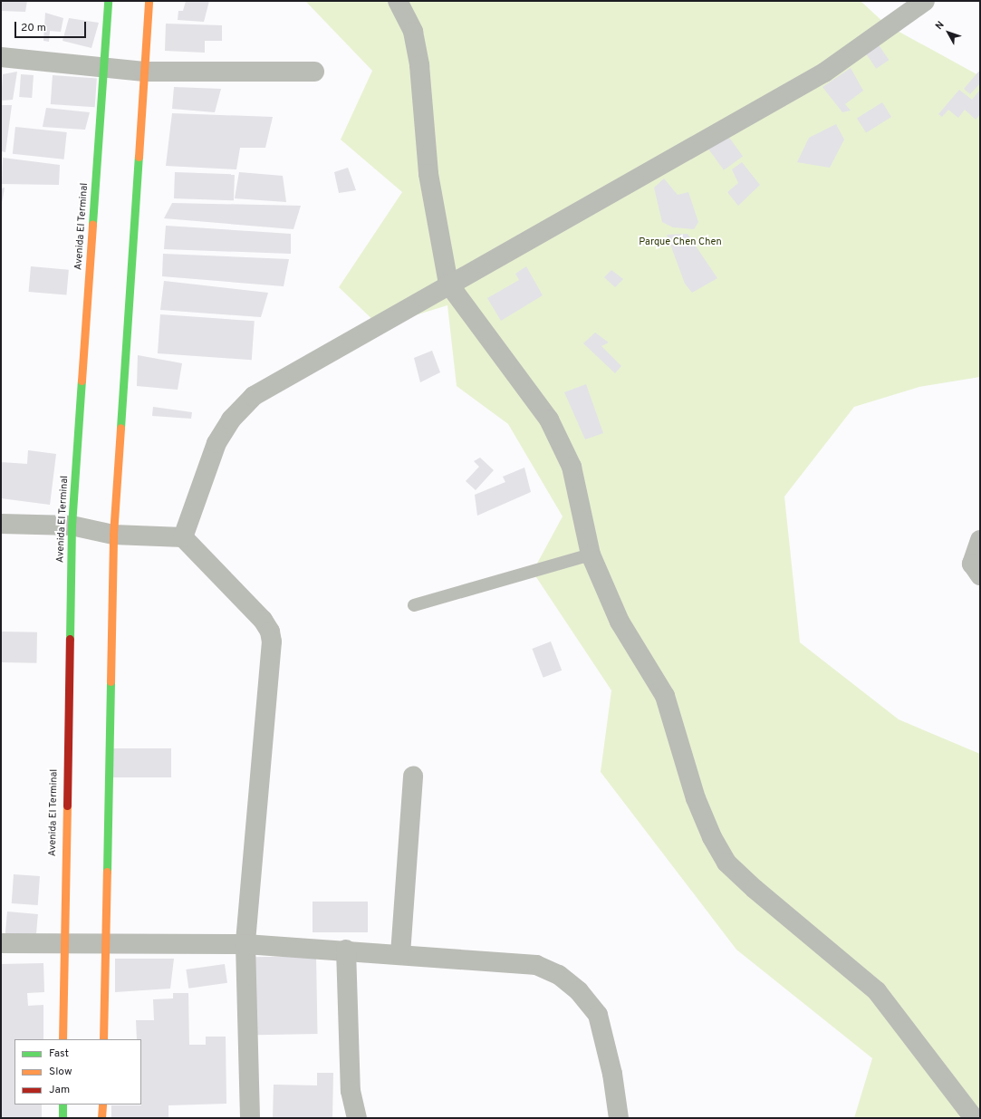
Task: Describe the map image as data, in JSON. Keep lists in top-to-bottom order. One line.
{"streets":{"street":["Avenida El Terminal"]},"parks":["Parque Chen Chen"],"legend":["Fast","Slow","Jam"],"scale_bar":"20 m","north":"top left"}
